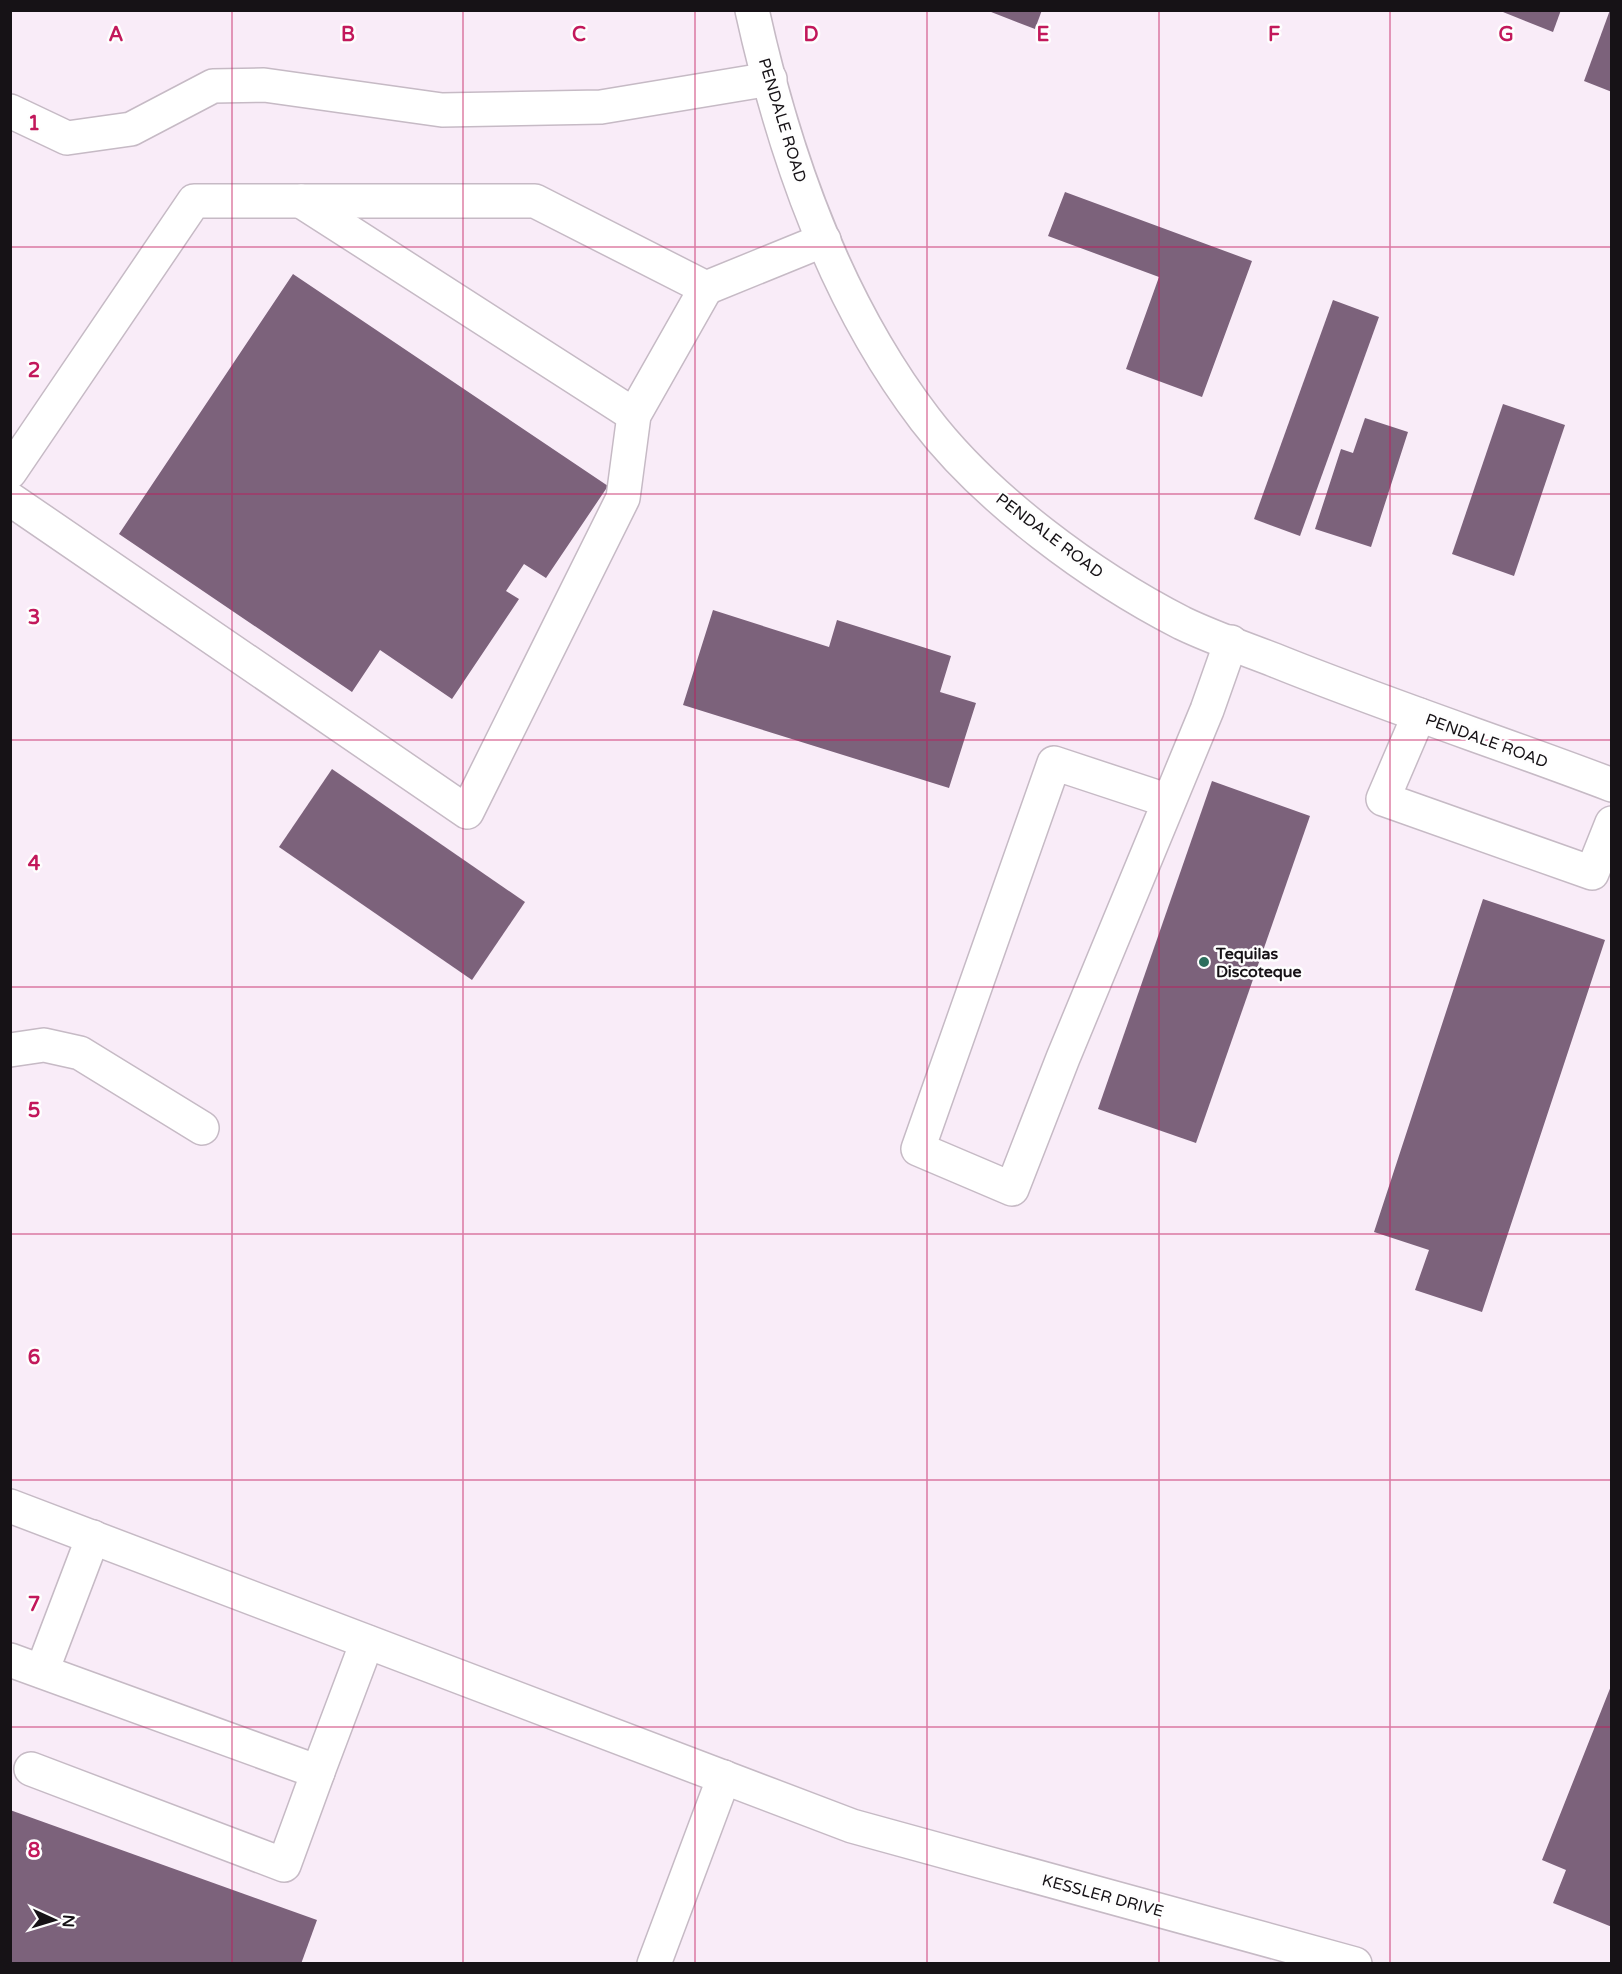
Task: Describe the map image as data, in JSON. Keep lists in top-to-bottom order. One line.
{"streets":{"street":["PENDALE ROAD","KESSLER DRIVE"]},"places":["Tequilas Discoteque"],"north":"right","grid":{"columns":["A","B","C","D","E","F","G"],"rows":["1","2","3","4","5","6","7","8"]}}
